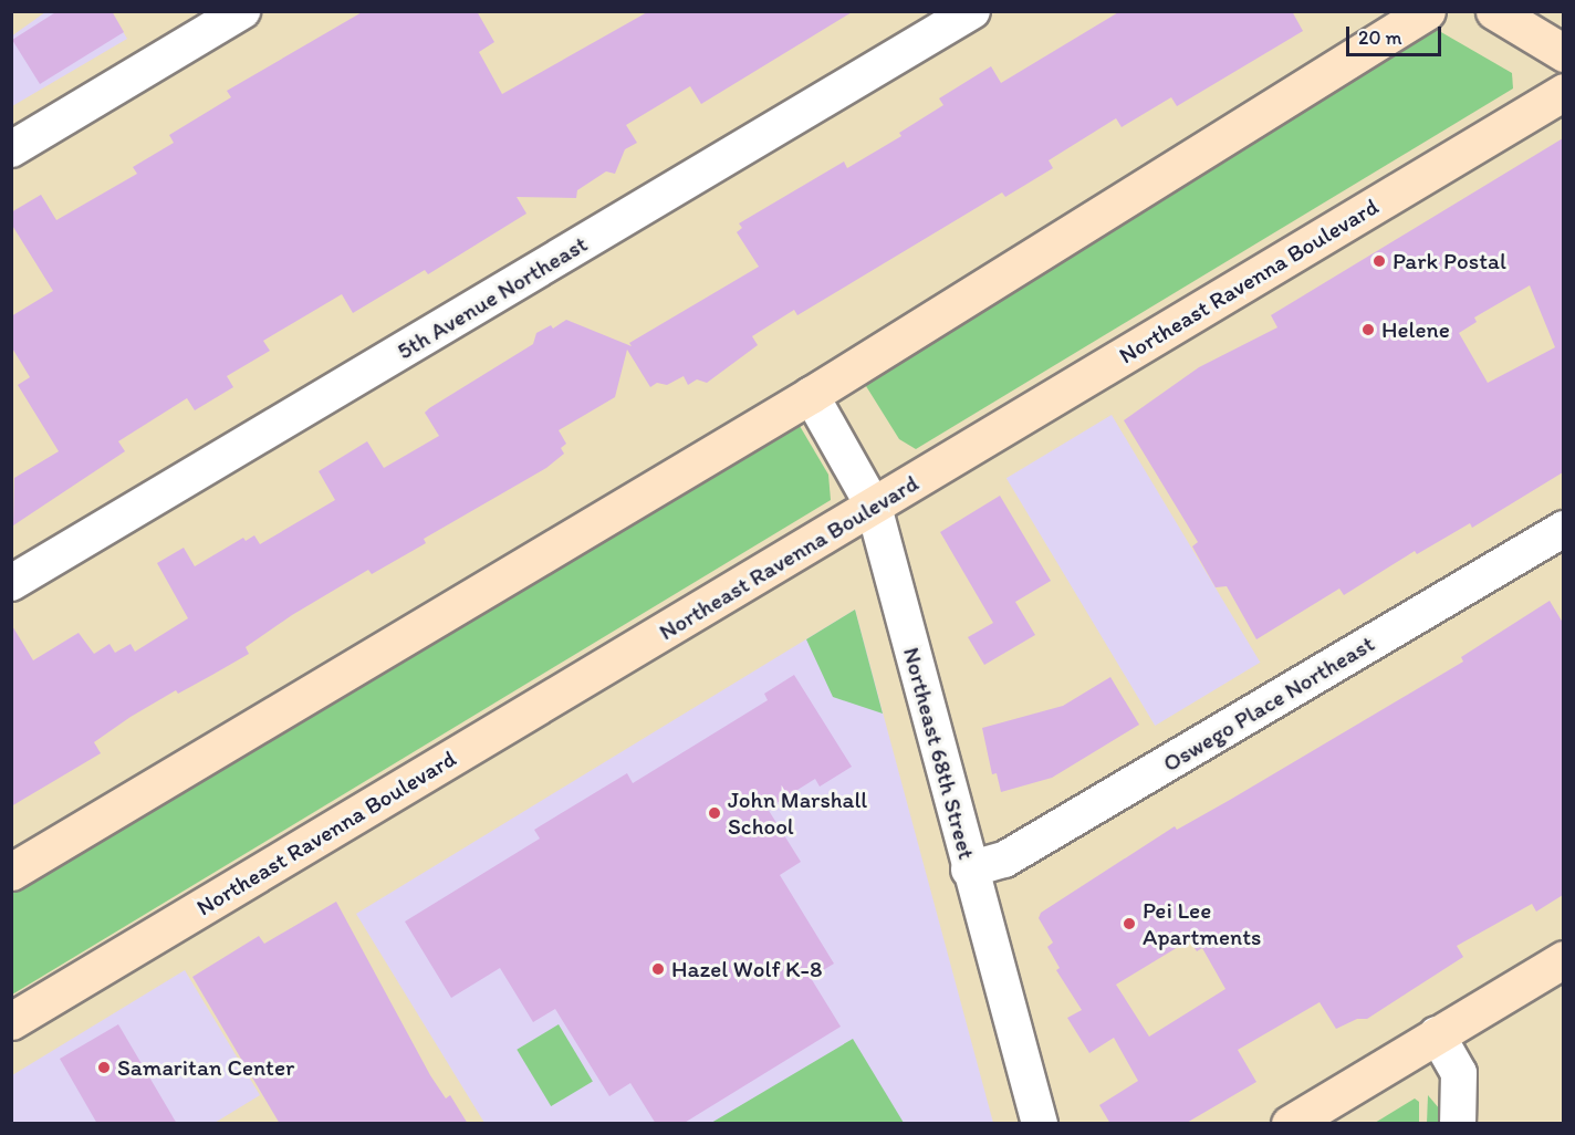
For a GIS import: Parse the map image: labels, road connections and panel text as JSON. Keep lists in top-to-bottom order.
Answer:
{
  "streets": {
    "main road": ["Northeast Ravenna Boulevard"],
    "street": ["5th Avenue Northeast", "Oswego Place Northeast", "Northeast 68th Street"]
  },
  "crossings": [
    ["Northeast Ravenna Boulevard", "Northeast 68th Street"],
    ["Oswego Place Northeast", "Northeast 68th Street"]
  ],
  "places": [
    "Park Postal",
    "Helene",
    "John Marshall School",
    "Pei Lee Apartments",
    "Hazel Wolf K-8",
    "Samaritan Center"
  ],
  "scale_bar": "20 m"
}
